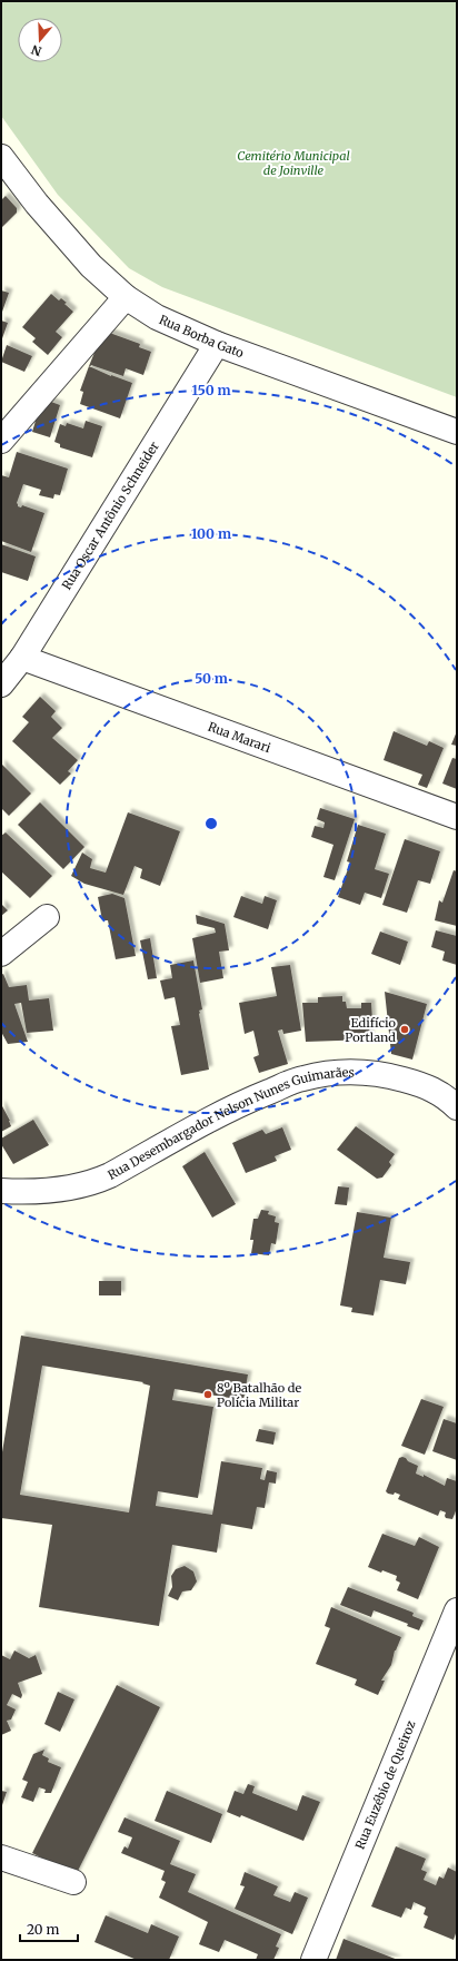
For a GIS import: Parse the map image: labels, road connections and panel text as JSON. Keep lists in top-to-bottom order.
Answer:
{
  "streets": {
    "street": [
      "Rua Borba Gato",
      "Rua Oscar Antônio Schneider",
      "Rua Marari",
      "Rua Desembargador Nelson Nunes Guimarães",
      "Rua Euzébio de Queiroz"
    ]
  },
  "crossings": [
    ["Rua Borba Gato", "Rua Oscar Antônio Schneider"],
    ["Rua Oscar Antônio Schneider", "Rua Marari"]
  ],
  "parks": ["Cemitério Municipal de Joinville"],
  "places": ["Edifício Portland", "8º Batalhão de Polícia Militar"],
  "scale_bar": "20 m",
  "north": "bottom",
  "rings": ["150 m", "100 m", "50 m"]
}
